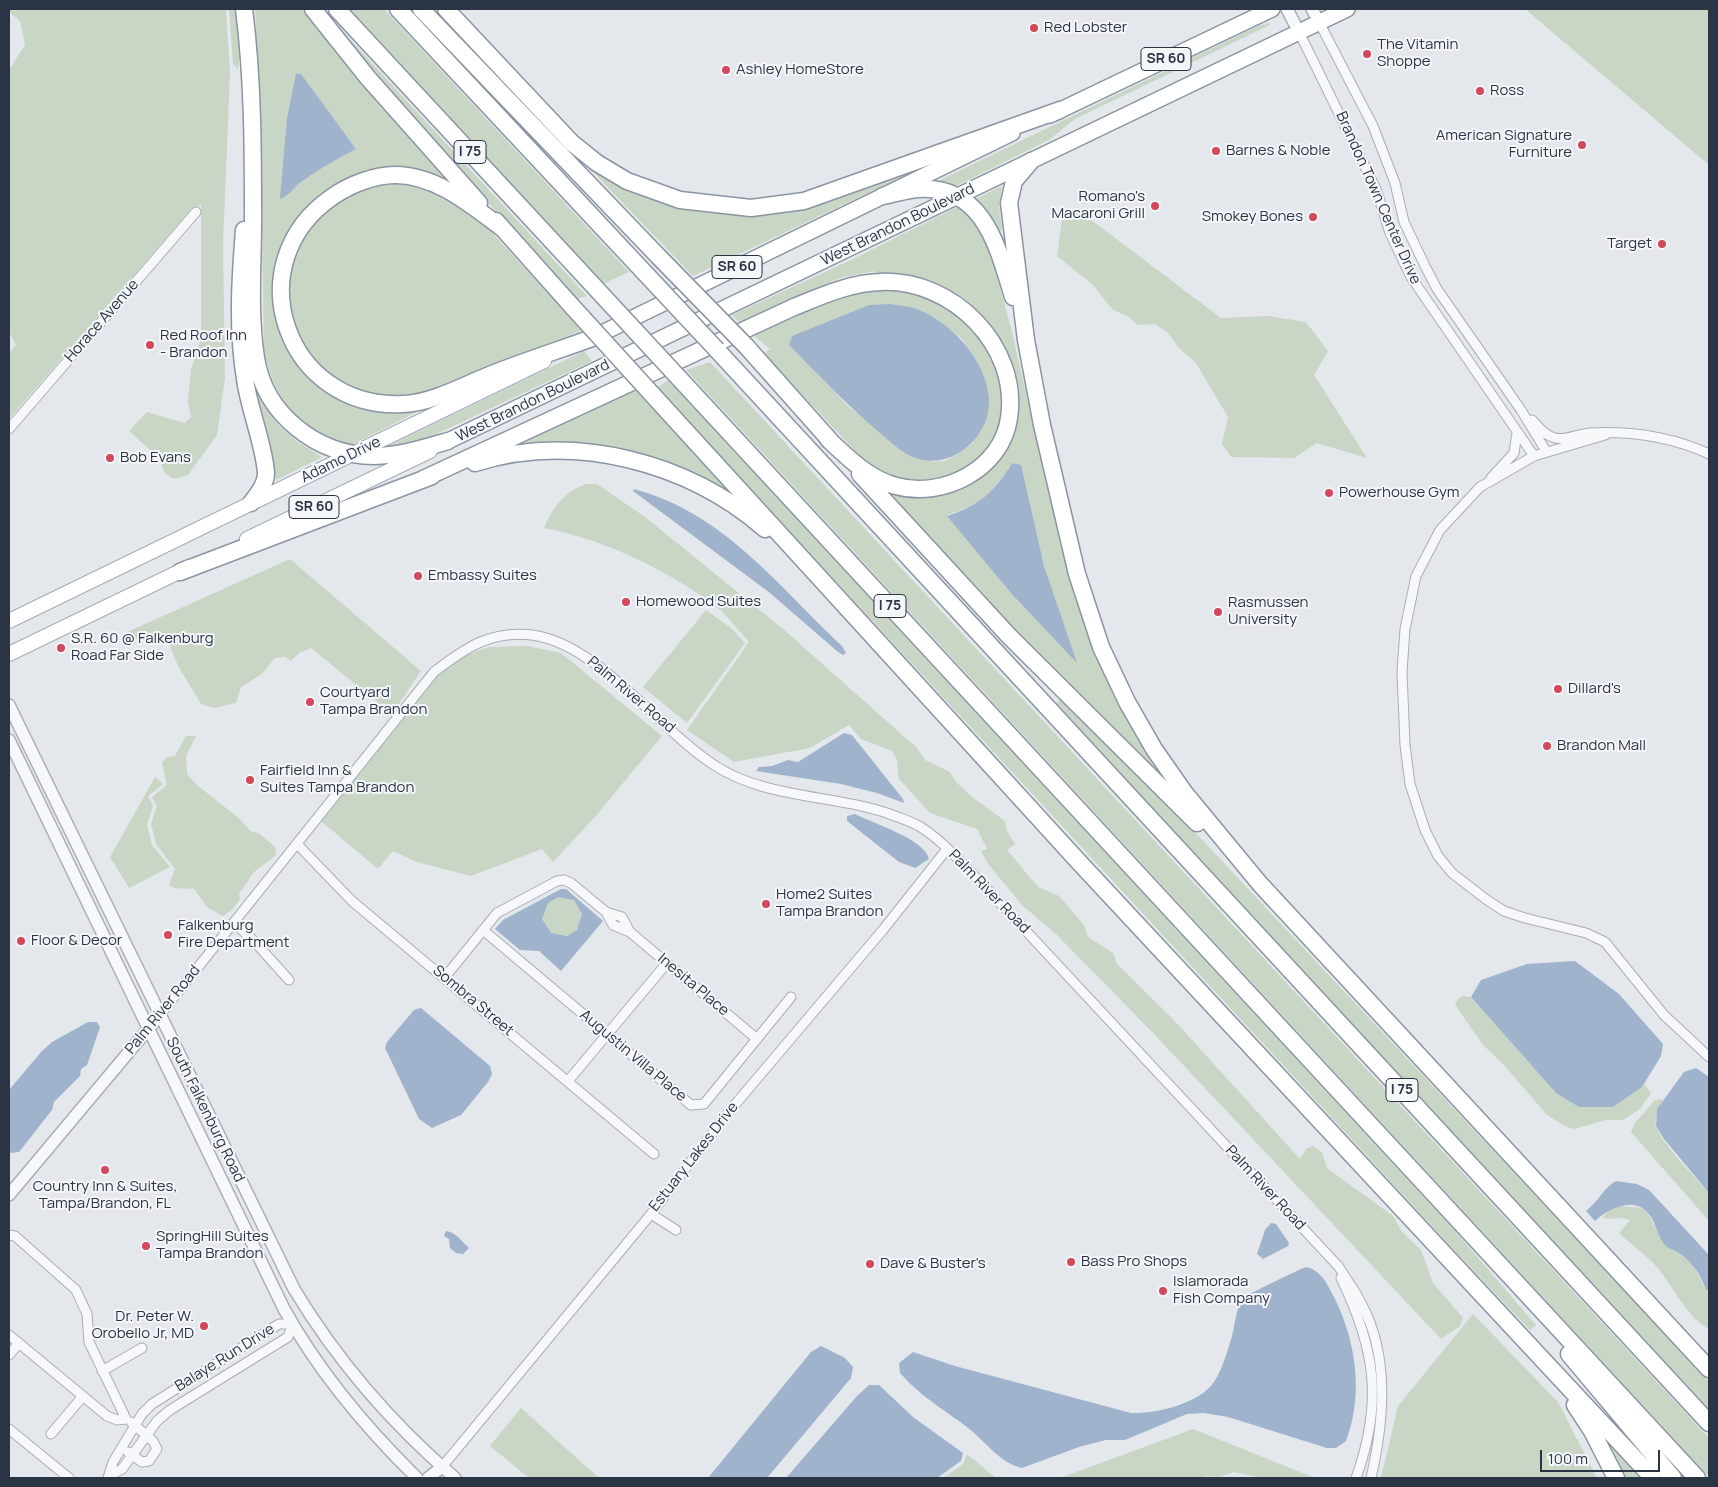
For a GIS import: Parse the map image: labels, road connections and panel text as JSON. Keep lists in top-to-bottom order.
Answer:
{
  "streets": {
    "highway": ["SR 60", "I 75", "West Brandon Boulevard"],
    "main road": ["Adamo Drive"],
    "street": [
      "Brandon Town Center Drive",
      "Horace Avenue",
      "Palm River Road",
      "Inesita Place",
      "Sombra Street",
      "Augustin Villa Place",
      "South Falkenburg Road",
      "Estuary Lakes Drive",
      "Balaye Run Drive"
    ]
  },
  "crossings": [
    ["Brandon Town Center Drive", "West Brandon Boulevard"],
    ["West Brandon Boulevard", "Adamo Drive"],
    ["Palm River Road", "Sombra Street"],
    ["Palm River Road", "South Falkenburg Road"],
    ["Palm River Road", "Estuary Lakes Drive"],
    ["Inesita Place", "Sombra Street"],
    ["Inesita Place", "Augustin Villa Place"],
    ["South Falkenburg Road", "Estuary Lakes Drive"],
    ["South Falkenburg Road", "Balaye Run Drive"]
  ],
  "places": [
    "Red Lobster",
    "The Vitamin Shoppe",
    "Ashley HomeStore",
    "Ross",
    "American Signature Furniture",
    "Barnes & Noble",
    "Romano's Macaroni Grill",
    "Smokey Bones",
    "Target",
    "Red Roof Inn - Brandon",
    "Bob Evans",
    "Powerhouse Gym",
    "Embassy Suites",
    "Homewood Suites",
    "Rasmussen University",
    "S.R. 60 @ Falkenburg Road Far Side",
    "Dillard's",
    "Courtyard Tampa Brandon",
    "Brandon Mall",
    "Fairfield Inn & Suites Tampa Brandon",
    "Home2 Suites Tampa Brandon",
    "Falkenburg Fire Department",
    "Floor & Decor",
    "Country Inn & Suites, Tampa/Brandon, FL",
    "SpringHill Suites Tampa Brandon",
    "Bass Pro Shops",
    "Dave & Buster's",
    "Islamorada Fish Company",
    "Dr. Peter W. Orobello Jr, MD"
  ],
  "scale_bar": "100 m"
}
